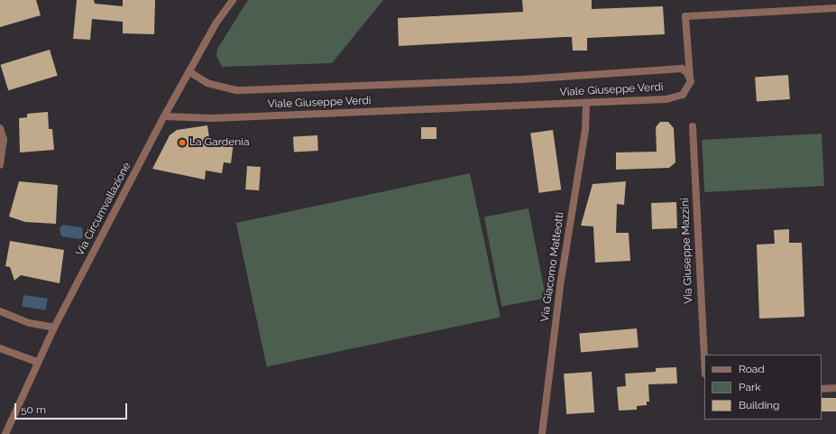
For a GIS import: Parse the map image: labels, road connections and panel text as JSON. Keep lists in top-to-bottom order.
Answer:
{
  "streets": {
    "street": [
      "Viale Giuseppe Verdi",
      "Via Circumvallazione",
      "Via Giuseppe Mazzini",
      "Via Giacomo Matteotti"
    ]
  },
  "crossings": [
    ["Viale Giuseppe Verdi", "Via Circumvallazione"],
    ["Viale Giuseppe Verdi", "Via Giacomo Matteotti"]
  ],
  "places": ["La Gardenia"],
  "legend": ["Road", "Park", "Building"],
  "scale_bar": "50 m"
}
